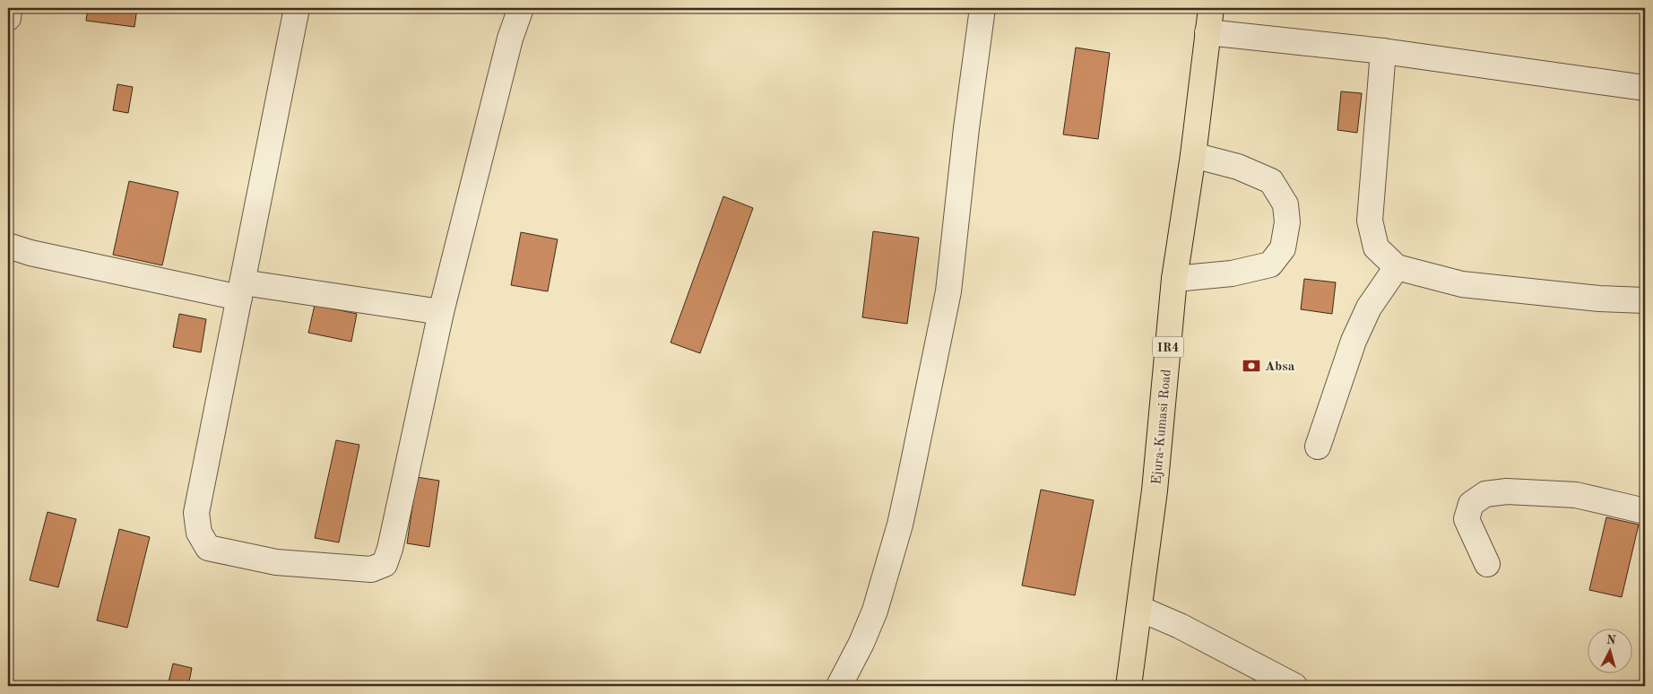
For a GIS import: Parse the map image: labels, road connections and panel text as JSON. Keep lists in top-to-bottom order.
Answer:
{
  "streets": {
    "main road": ["IR4", "Ejura-Kumasi Road"]
  },
  "places": {
    "bank": ["Absa"]
  },
  "north": "top"
}
